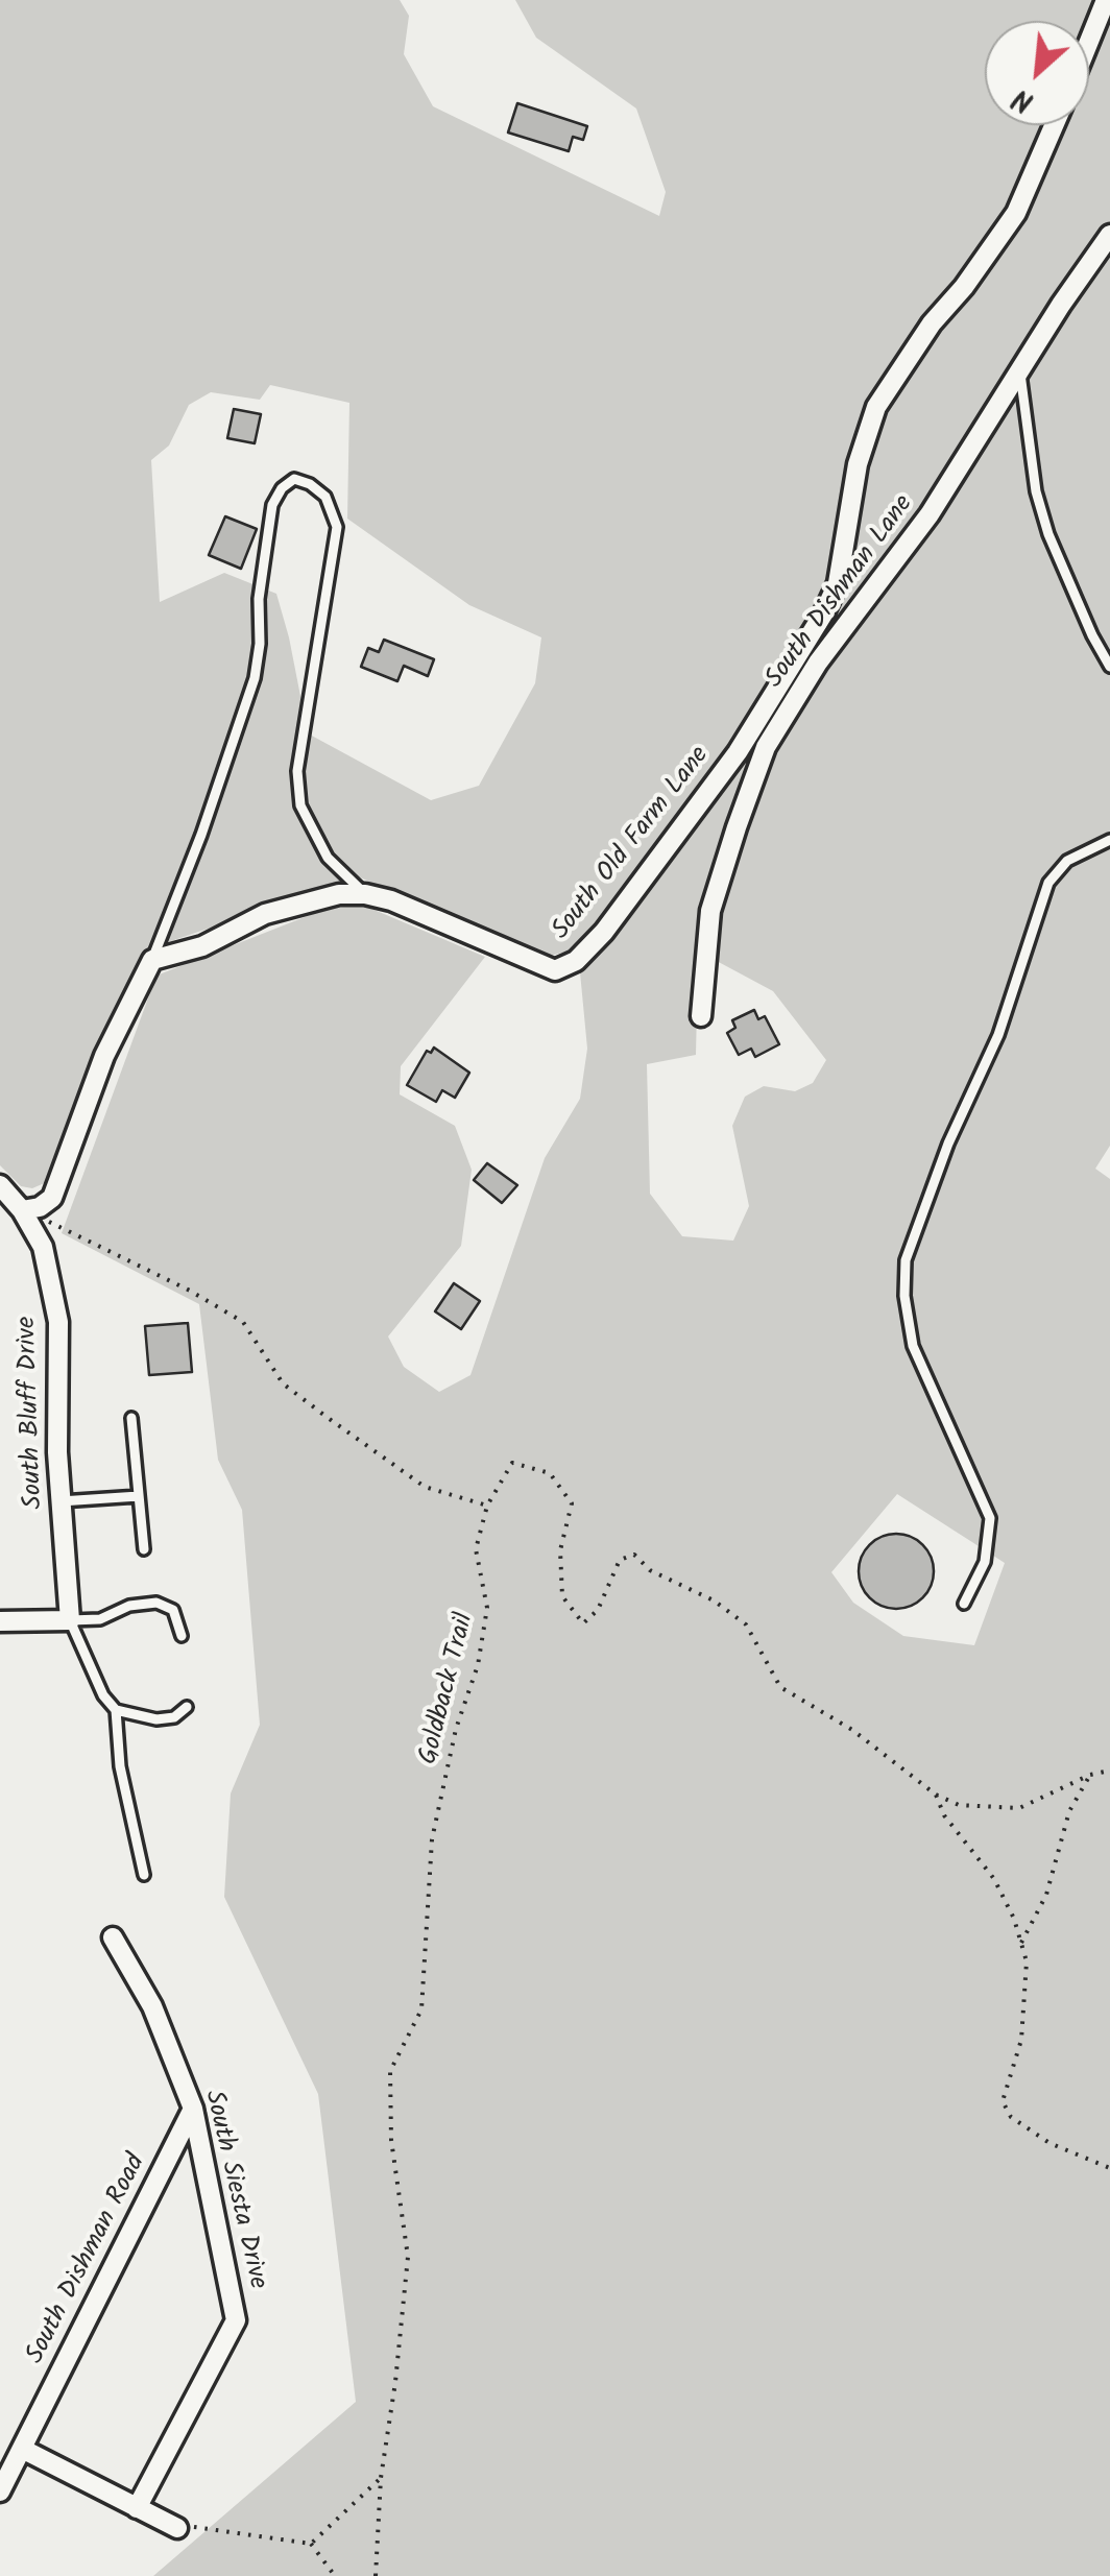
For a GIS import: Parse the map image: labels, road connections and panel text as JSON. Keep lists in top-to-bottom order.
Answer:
{
  "streets": {
    "street": [
      "South Dishman Lane",
      "South Old Farm Lane",
      "South Bluff Drive",
      "South Siesta Drive",
      "South Dishman Road"
    ],
    "path": ["Goldback Trail"]
  },
  "crossings": [
    ["South Siesta Drive", "South Dishman Road"]
  ],
  "north": "bottom left"
}
